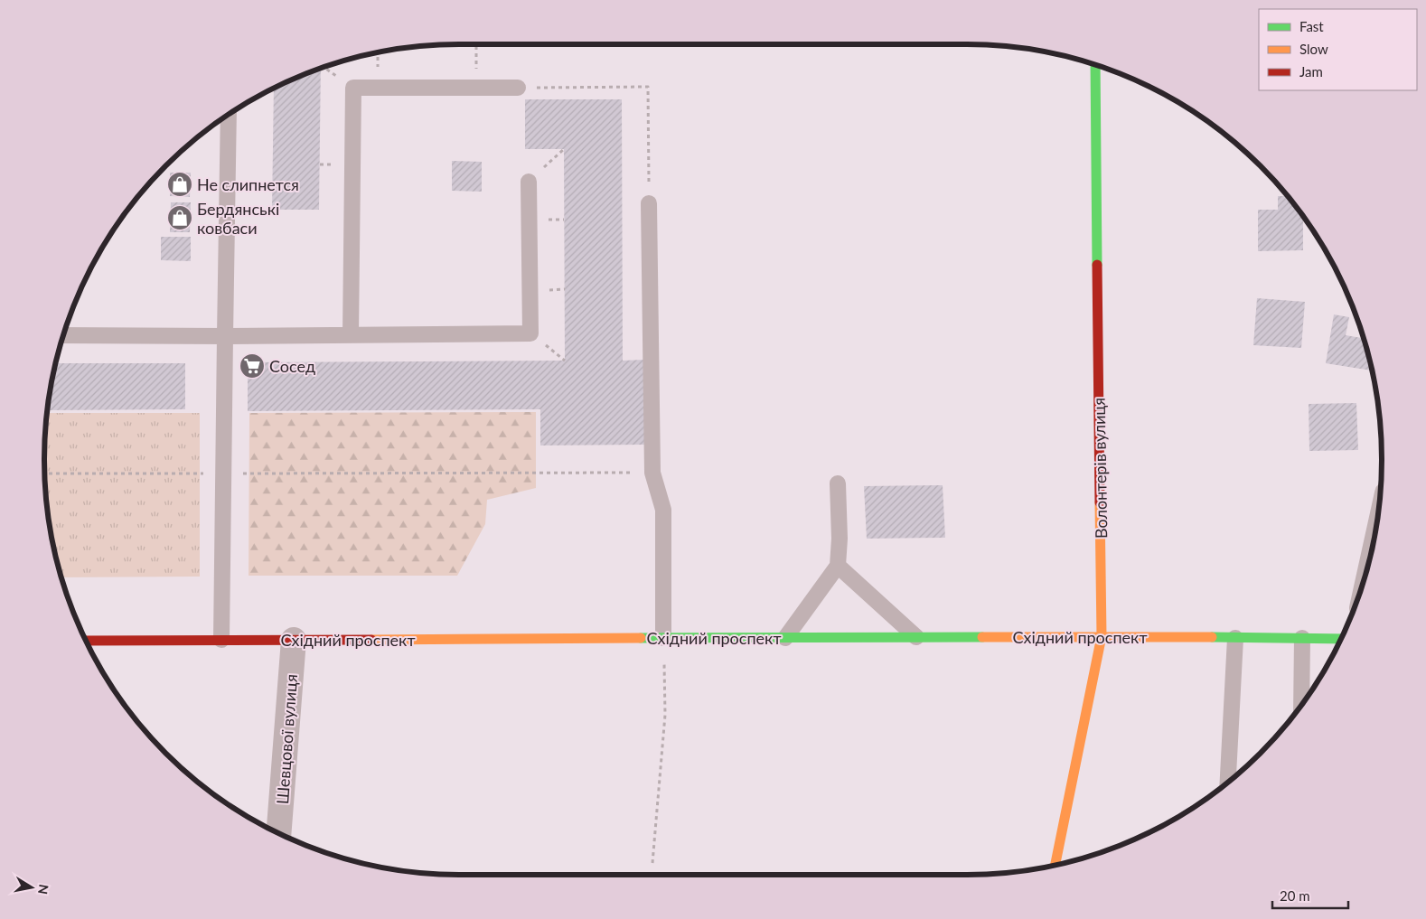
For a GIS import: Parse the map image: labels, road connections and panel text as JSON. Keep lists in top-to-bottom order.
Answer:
{
  "streets": {
    "main road": ["Волонтерів вулиця", "Східний проспект"],
    "street": ["Шевцової вулиця"]
  },
  "crossings": [
    ["Волонтерів вулиця", "Східний проспект"],
    ["Східний проспект", "Шевцової вулиця"]
  ],
  "places": {
    "shop": ["Не слипнется", "Бердянські ковбаси"],
    "supermarket": ["Сосед"]
  },
  "legend": ["Fast", "Slow", "Jam"],
  "scale_bar": "20 m",
  "north": "right"
}
